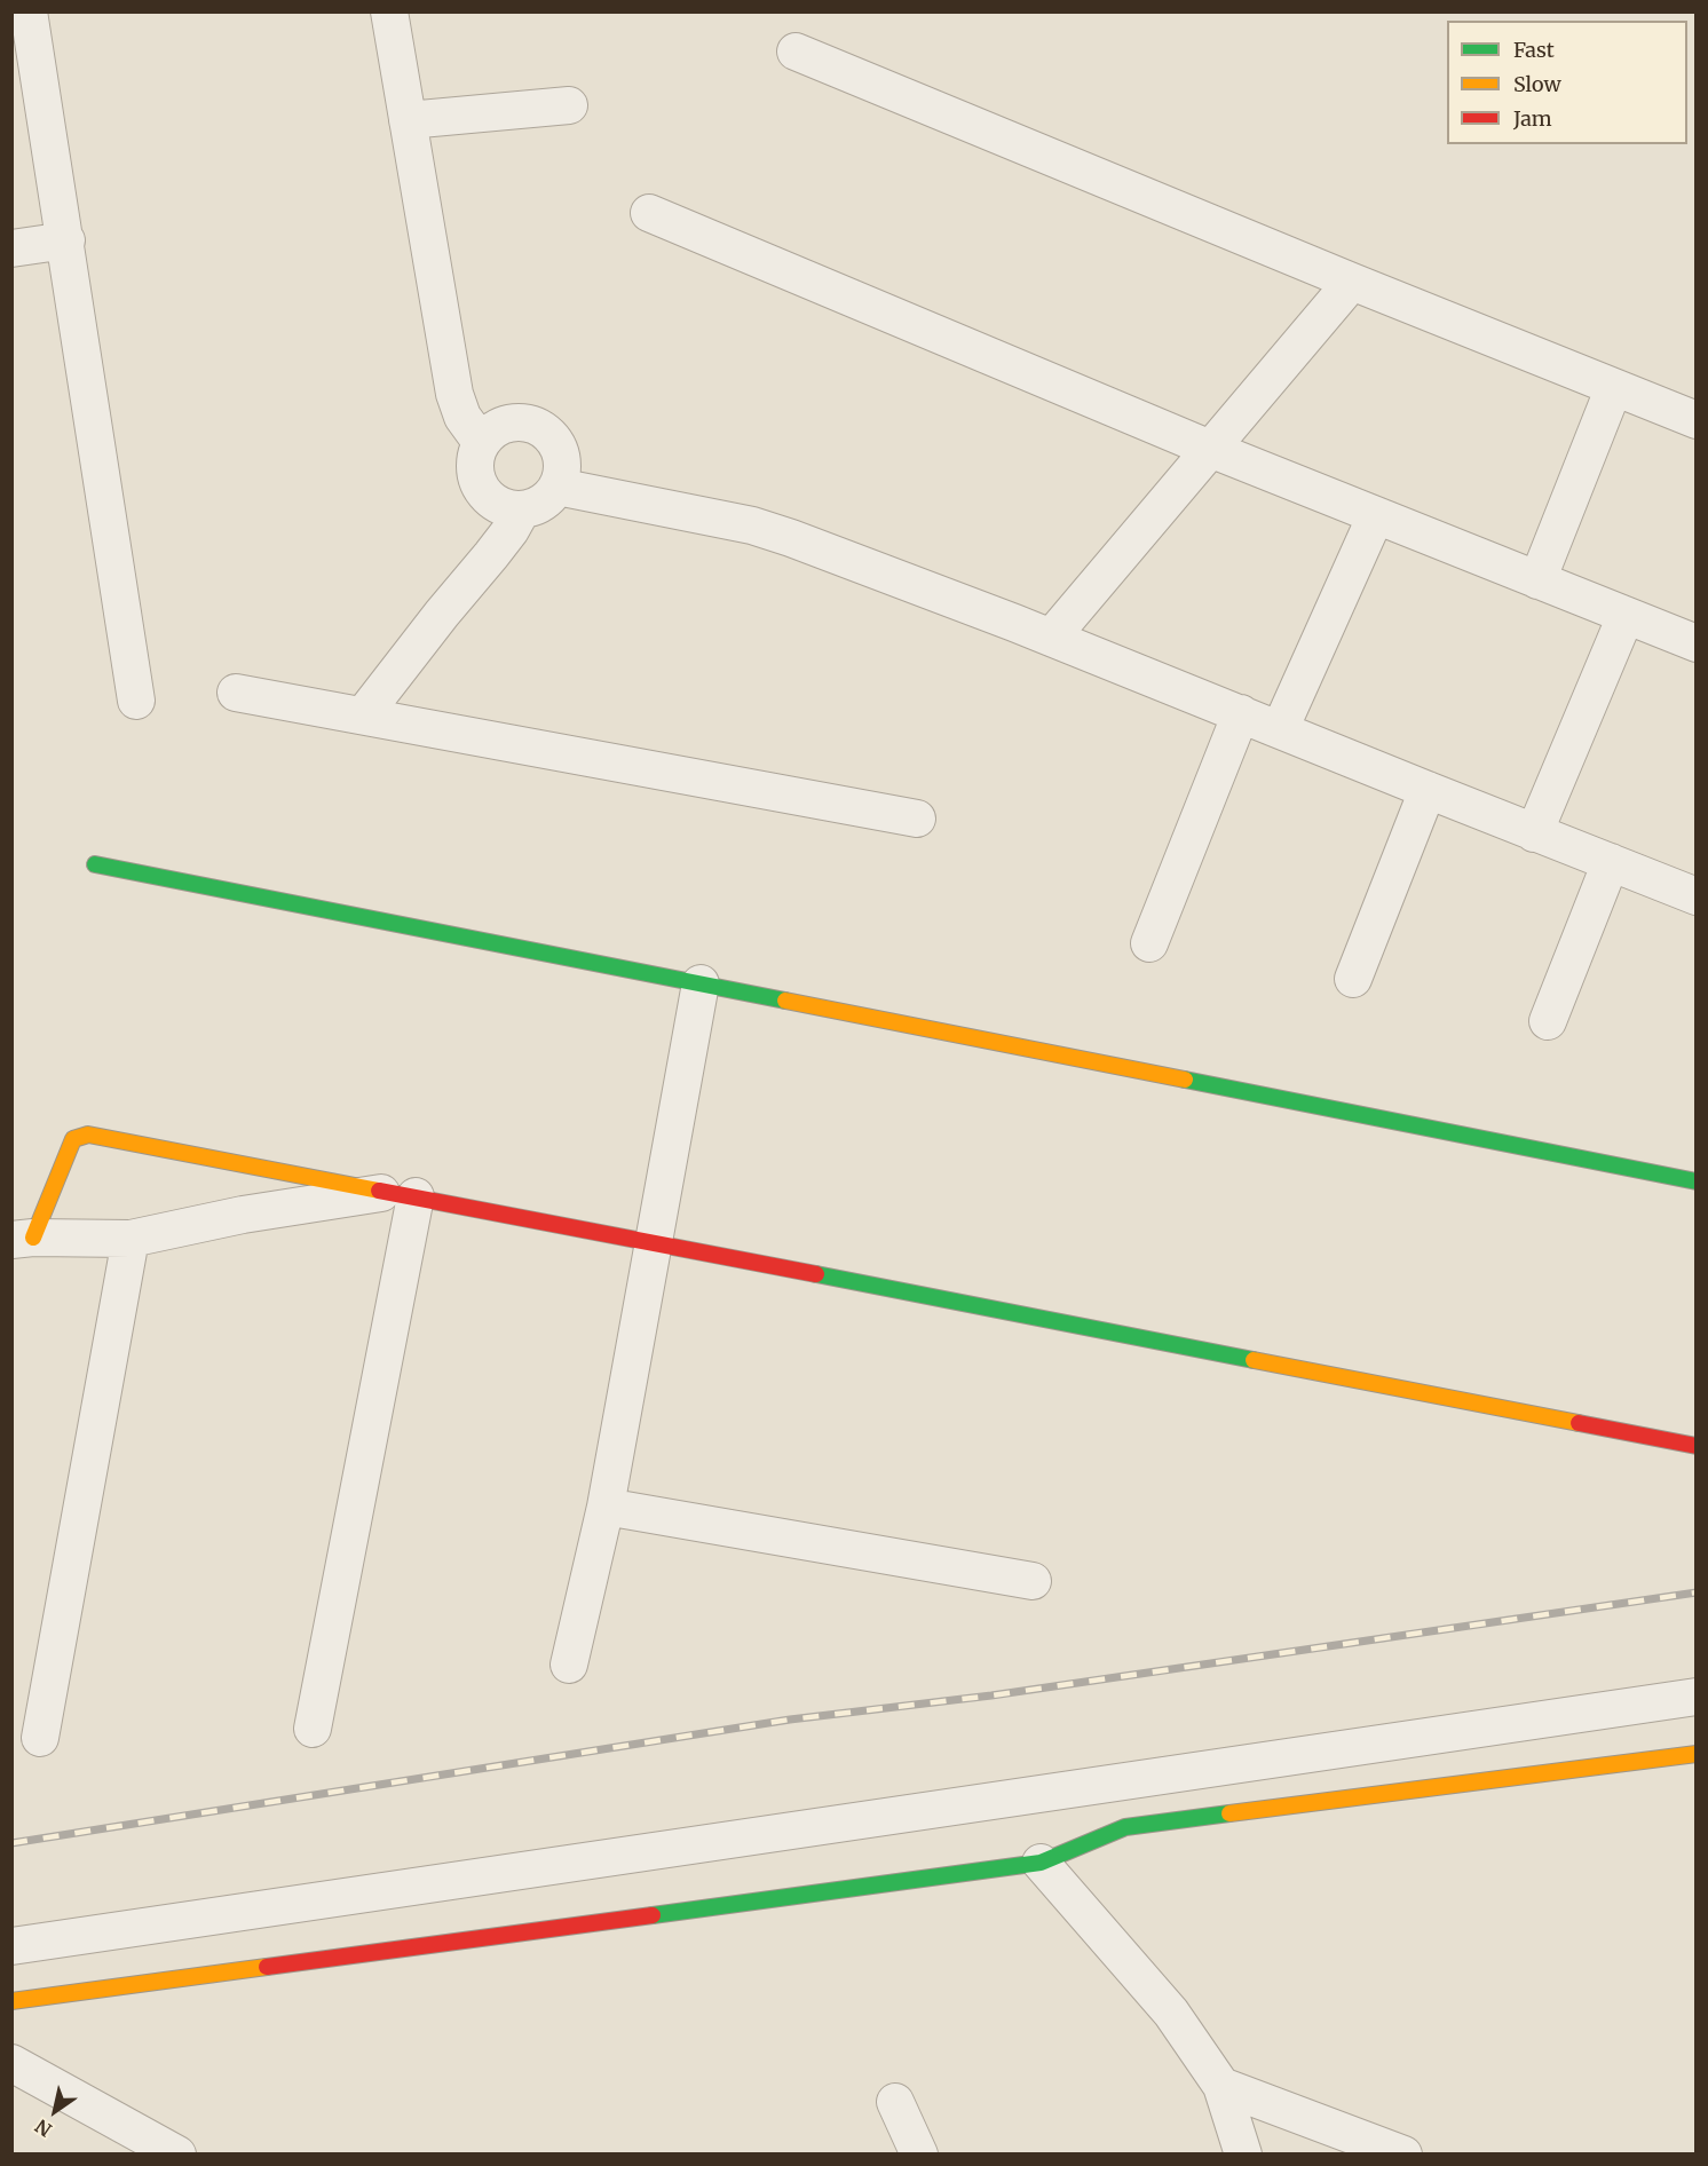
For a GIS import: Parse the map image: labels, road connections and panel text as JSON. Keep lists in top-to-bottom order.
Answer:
{
  "legend": ["Fast", "Slow", "Jam"],
  "north": "bottom left"
}
